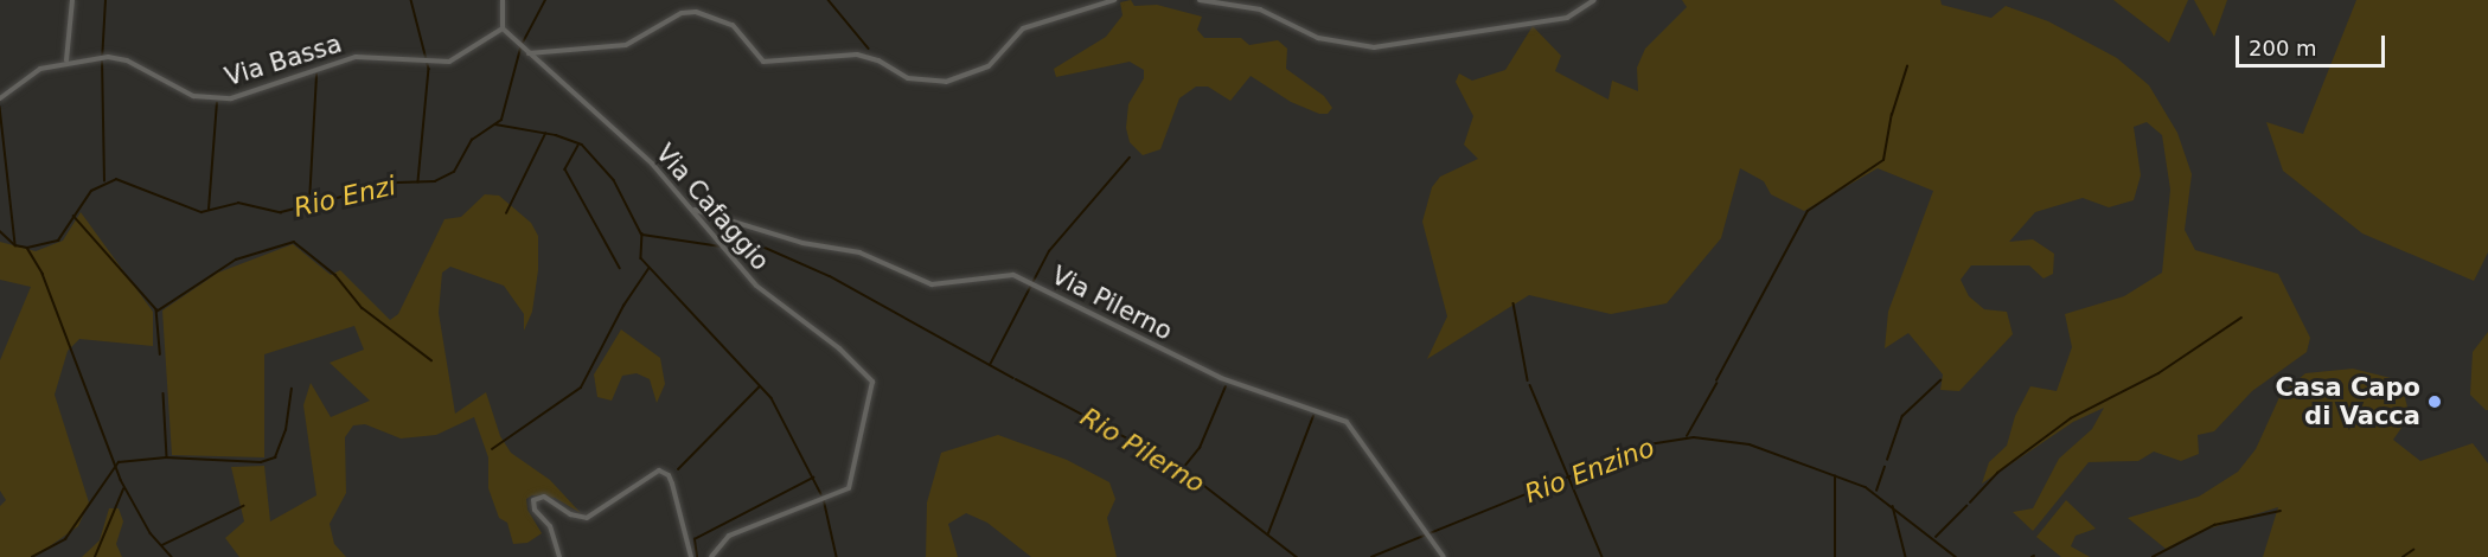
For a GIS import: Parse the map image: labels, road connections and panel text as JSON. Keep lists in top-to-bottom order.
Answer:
{
  "streets": {
    "street": ["Via Bassa", "Via Cafaggio", "Via Pilerno"]
  },
  "crossings": [
    ["Via Bassa", "Via Cafaggio"],
    ["Via Cafaggio", "Via Pilerno"]
  ],
  "water": ["Rio Enzi", "Rio Pilerno", "Rio Enzino"],
  "places": ["Casa Capo di Vacca"],
  "scale_bar": "200 m"
}
